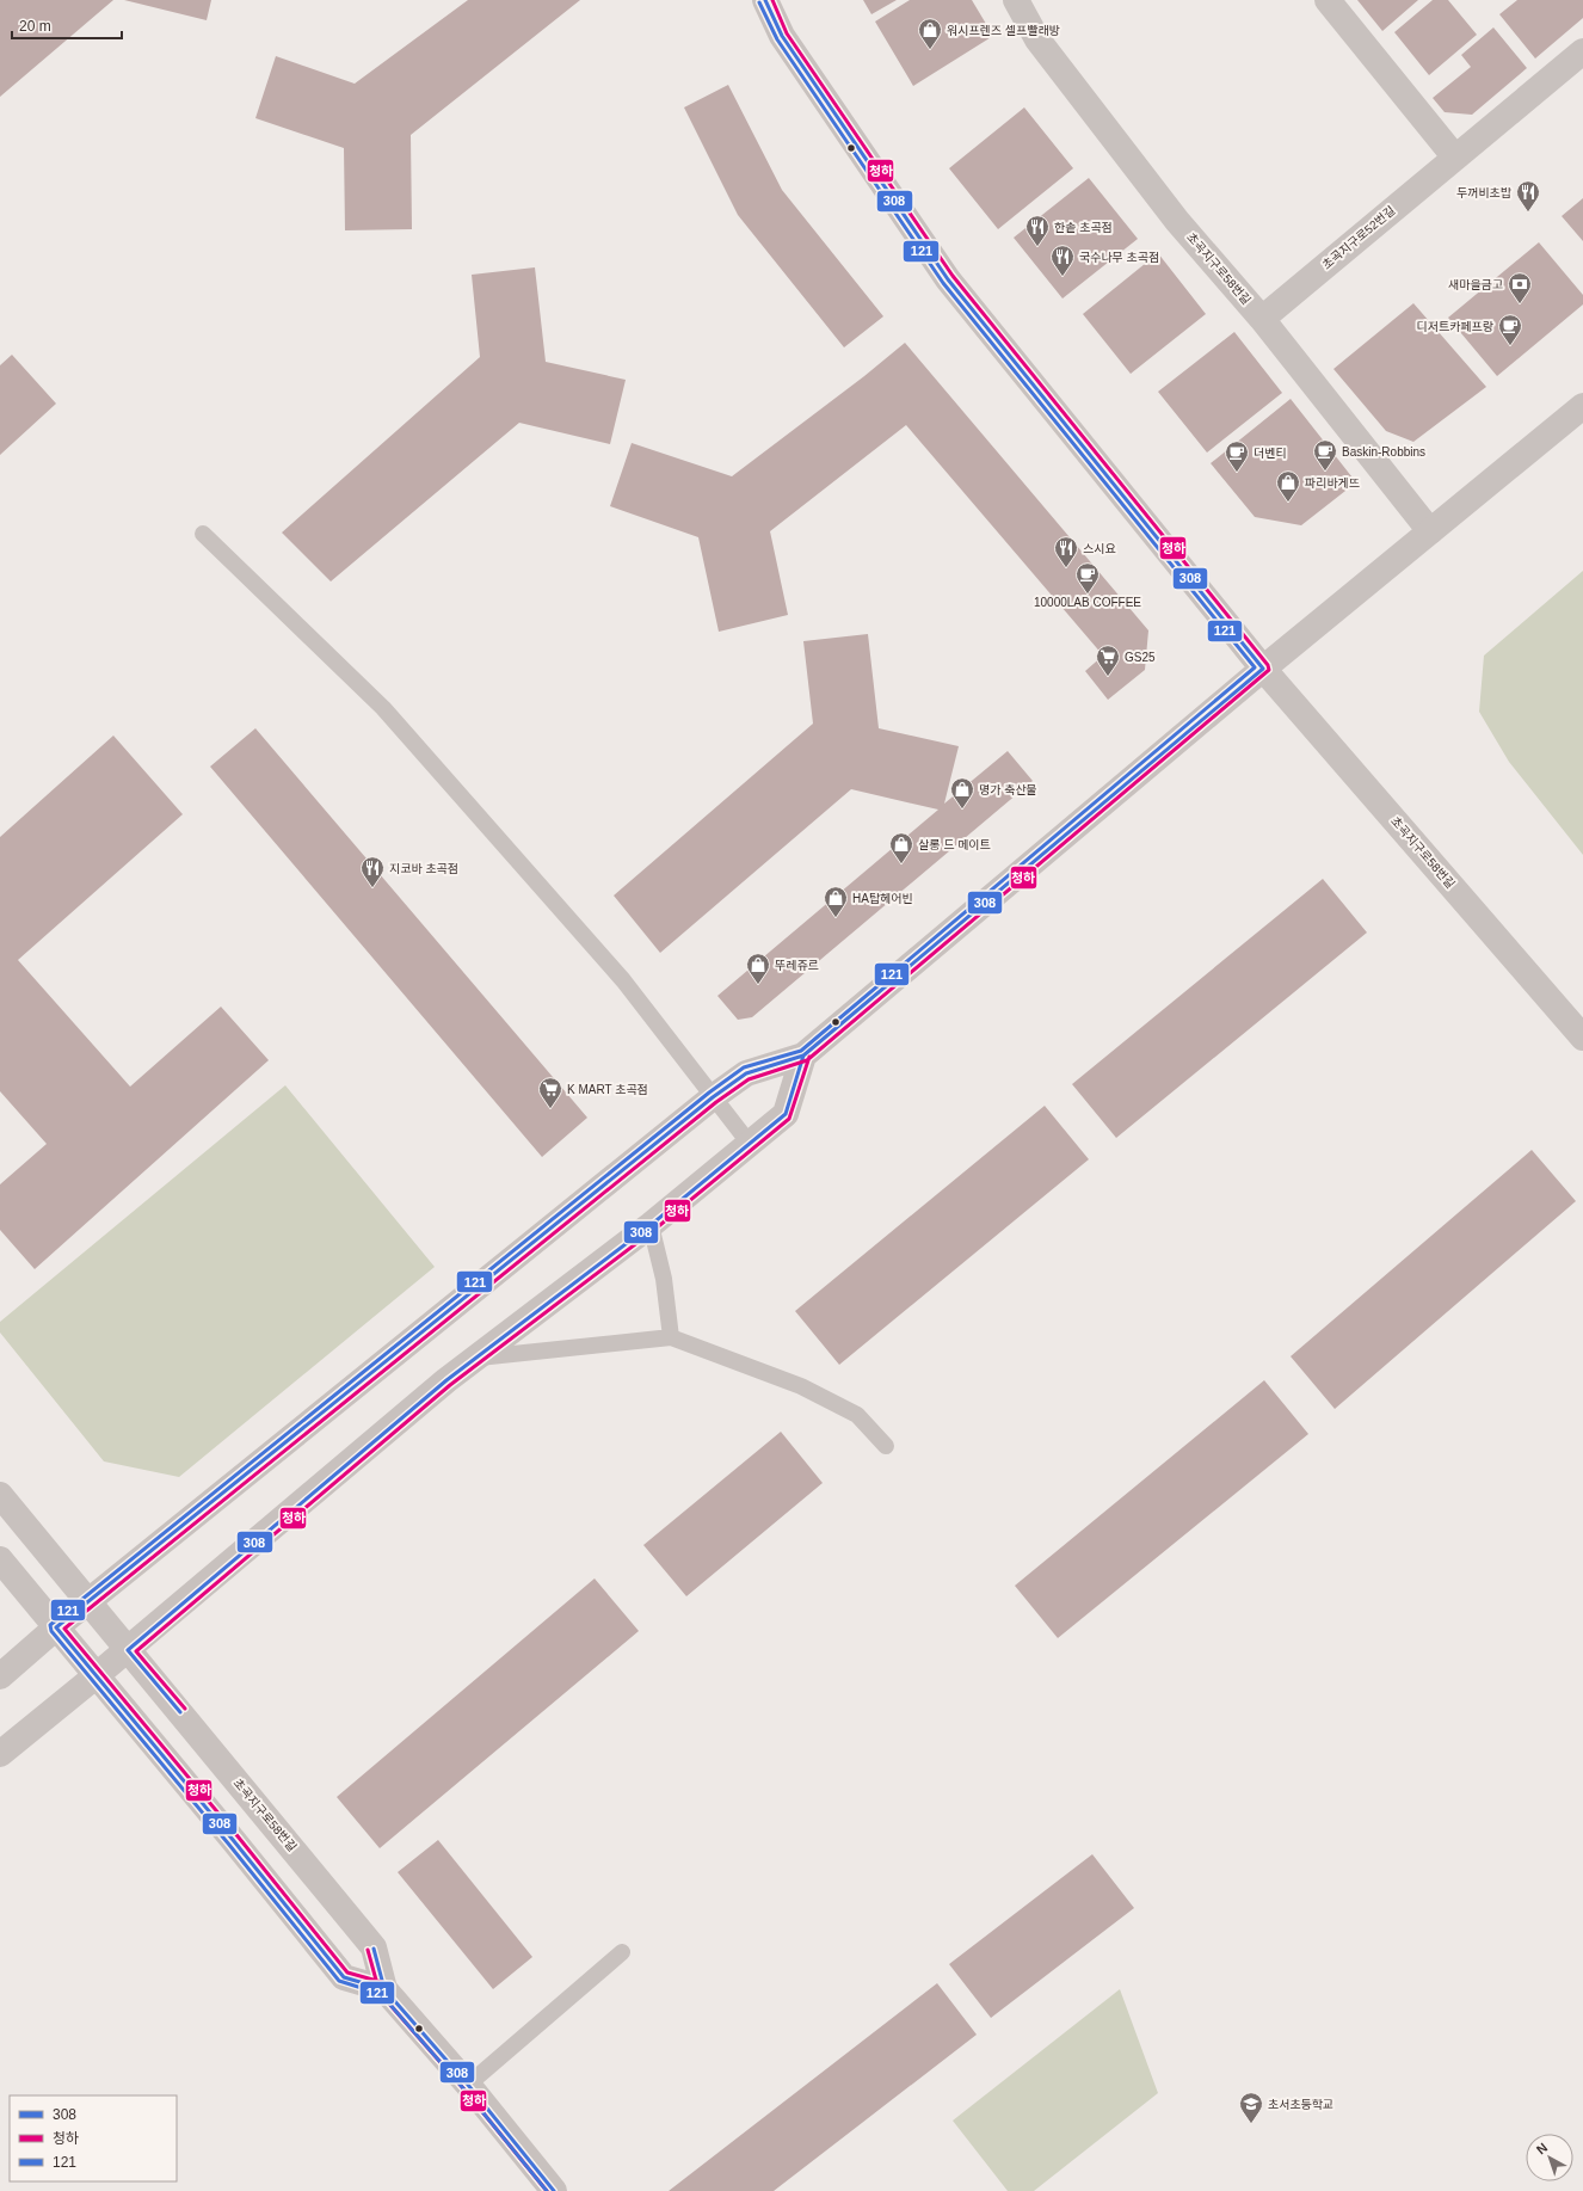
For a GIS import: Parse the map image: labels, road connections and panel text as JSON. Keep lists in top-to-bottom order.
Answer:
{
  "streets": {
    "street": ["초곡지구로52번길", "초곡지구로58번길"]
  },
  "crossings": [
    ["초곡지구로52번길", "초곡지구로58번길"]
  ],
  "places": {
    "shop": [
      "워시프렌즈 셀프빨래방",
      "파리바게뜨",
      "명가 축산물",
      "살롱 드 메이트",
      "HA탑헤어빈",
      "뚜레쥬르"
    ],
    "restaurant": [
      "두꺼비초밥",
      "한솥 초곡점",
      "국수나무 초곡점",
      "스시요",
      "지코바 초곡점"
    ],
    "bank": ["새마을금고"],
    "cafe": [
      "디저트카페프랑",
      "Baskin-Robbins",
      "더벤티",
      "10000LAB COFFEE"
    ],
    "supermarket": ["GS25", "K MART 초곡점"],
    "school or university": ["초서초등학교"]
  },
  "lines": ["transit line 308", "transit line 청하", "transit line 121"],
  "legend": ["308", "청하", "121"],
  "scale_bar": "20 m",
  "north": "top left"
}
